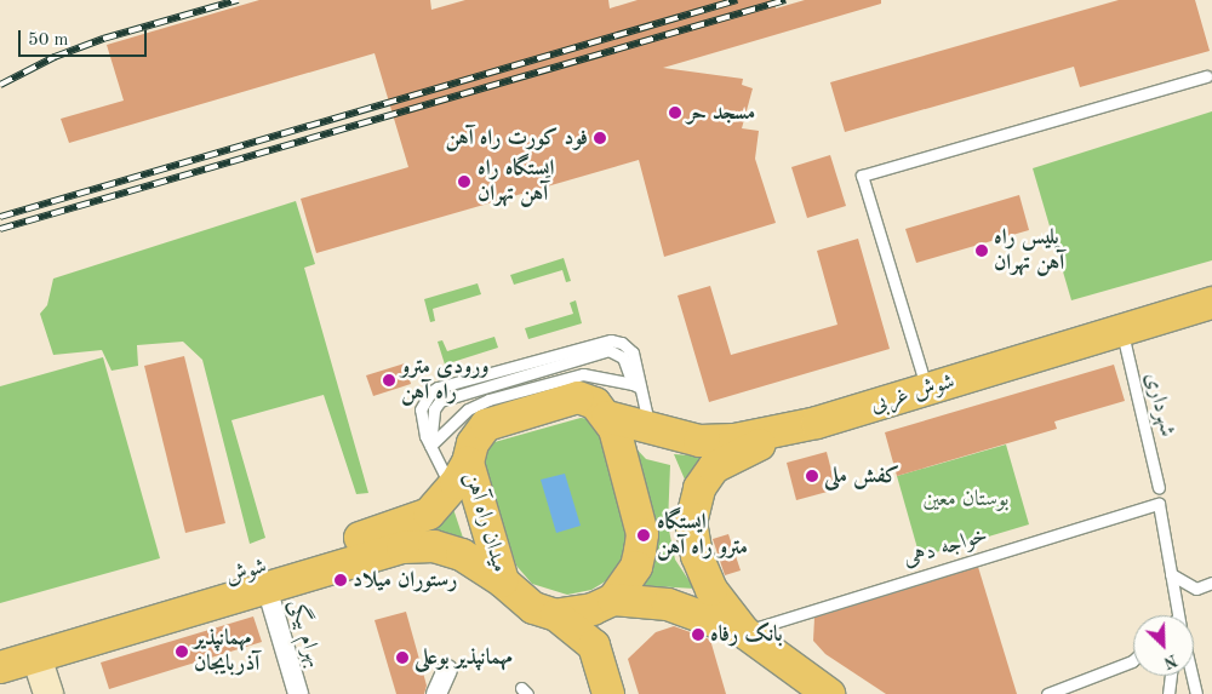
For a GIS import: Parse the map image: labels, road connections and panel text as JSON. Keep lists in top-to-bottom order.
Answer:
{
  "streets": {
    "main road": ["شوش غربی", "میدان راه آهن", "شوش"],
    "street": ["بهرام بیگی"],
    "lane": ["شهرداری", "خواجه دهی"]
  },
  "crossings": [
    ["شوش غربی", "شهرداری"],
    ["شوش غربی", "میدان راه آهن"],
    ["شوش غربی", "شوش"],
    ["میدان راه آهن", "شوش"],
    ["شوش", "بهرام بیگی"]
  ],
  "parks": ["بوستان معین"],
  "places": [
    "مسجد حر",
    "فود کورت راه آهن",
    "ایستگاه راه آهن تهران",
    "پلیس راه آهن تهران",
    "ورودی مترو راه آهن",
    "کفش ملی",
    "ایستگاه مترو راه آهن",
    "رستوران میلاد",
    "بانک رفاه",
    "مهمانپذیر آذربایجان",
    "مهمانپذیر بوعلی"
  ],
  "scale_bar": "50 m",
  "north": "bottom right"
}
